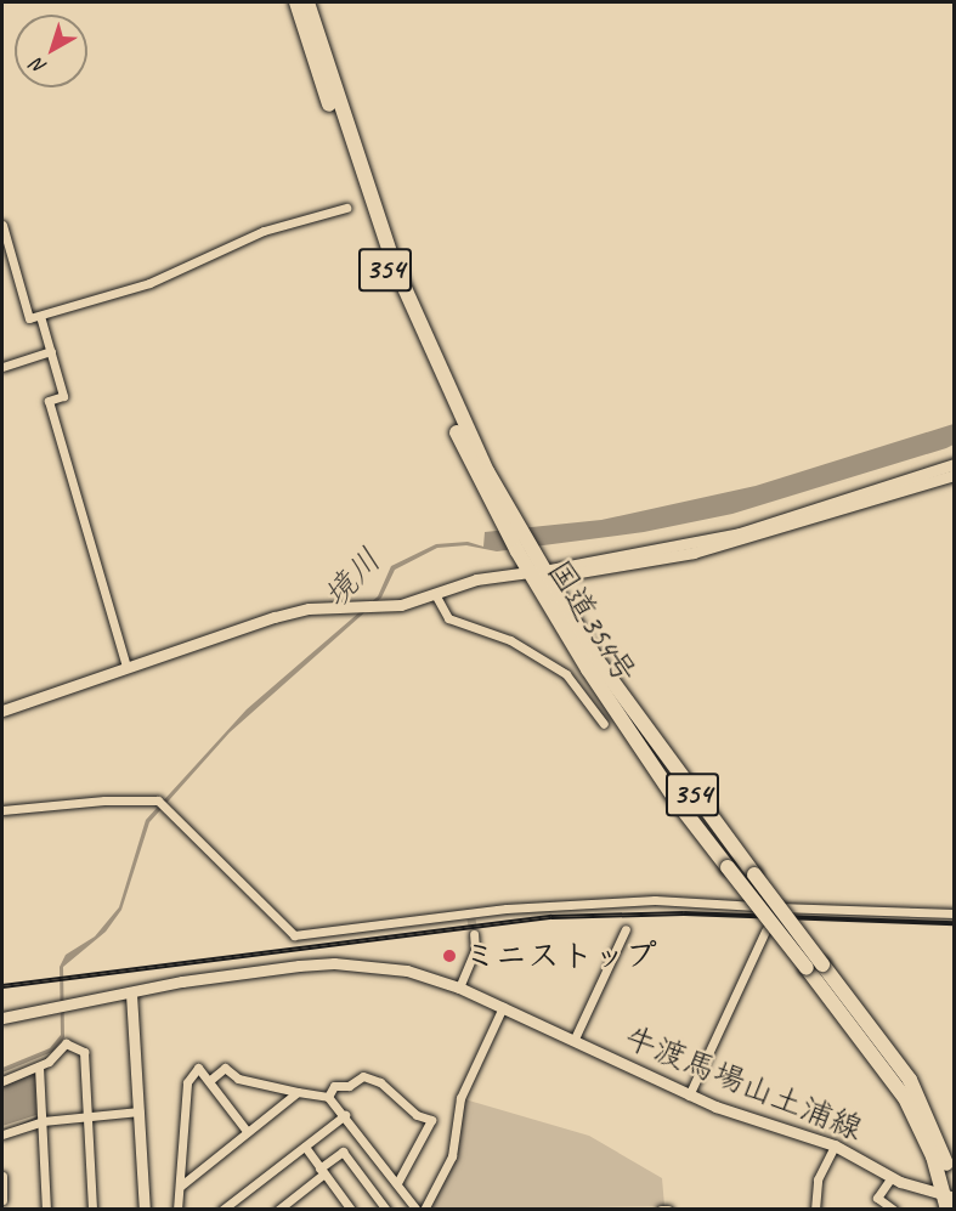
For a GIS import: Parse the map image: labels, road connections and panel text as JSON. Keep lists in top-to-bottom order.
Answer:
{
  "streets": {
    "highway": ["354", "国道354号"],
    "street": ["牛渡馬場山土浦線"]
  },
  "crossings": [
    ["国道354号", "牛渡馬場山土浦線"]
  ],
  "water": ["境川"],
  "places": ["ミニストップ"],
  "north": "bottom left"
}
